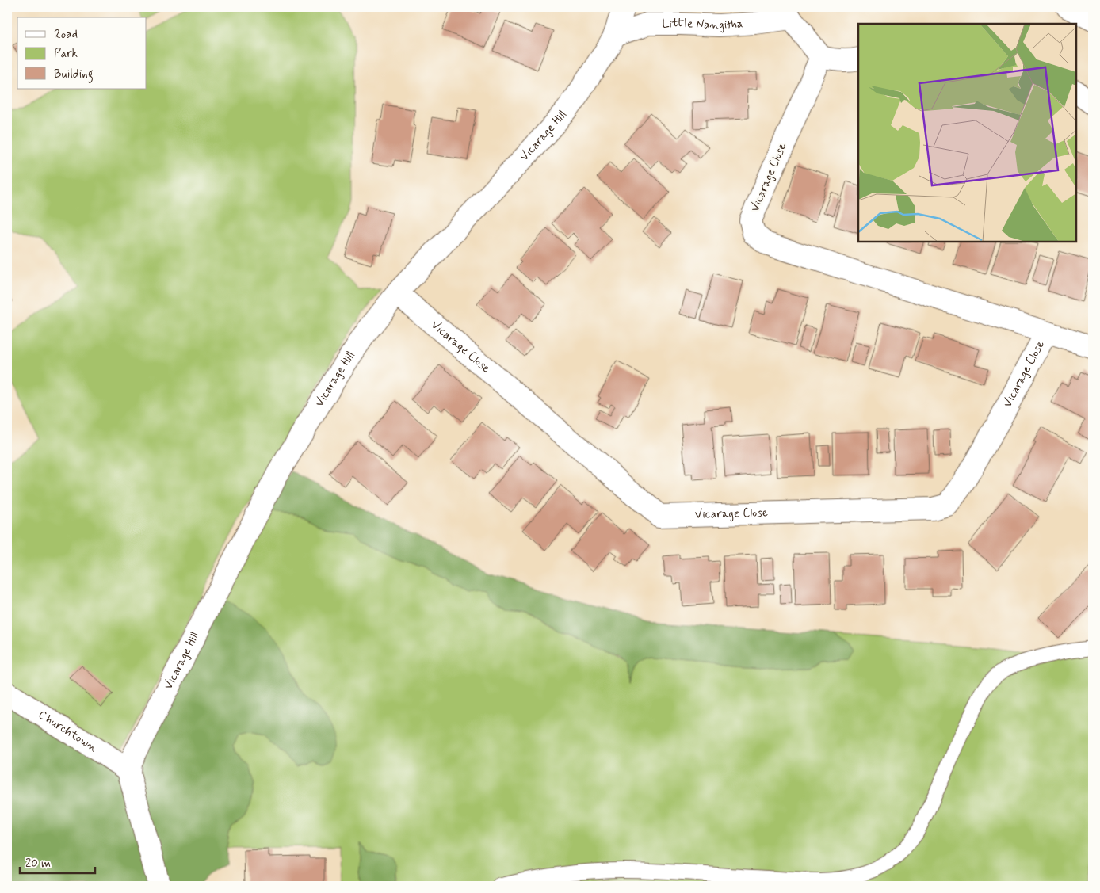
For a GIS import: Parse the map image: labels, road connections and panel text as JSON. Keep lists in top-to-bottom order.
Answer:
{
  "streets": {
    "street": [
      "Little Nangitha",
      "Vicarage Hill",
      "Vicarage Close",
      "Churchtown"
    ]
  },
  "crossings": [
    ["Little Nangitha", "Vicarage Hill"],
    ["Vicarage Hill", "Vicarage Close"],
    ["Vicarage Hill", "Churchtown"]
  ],
  "legend": ["Road", "Park", "Building"],
  "scale_bar": "20 m"
}
